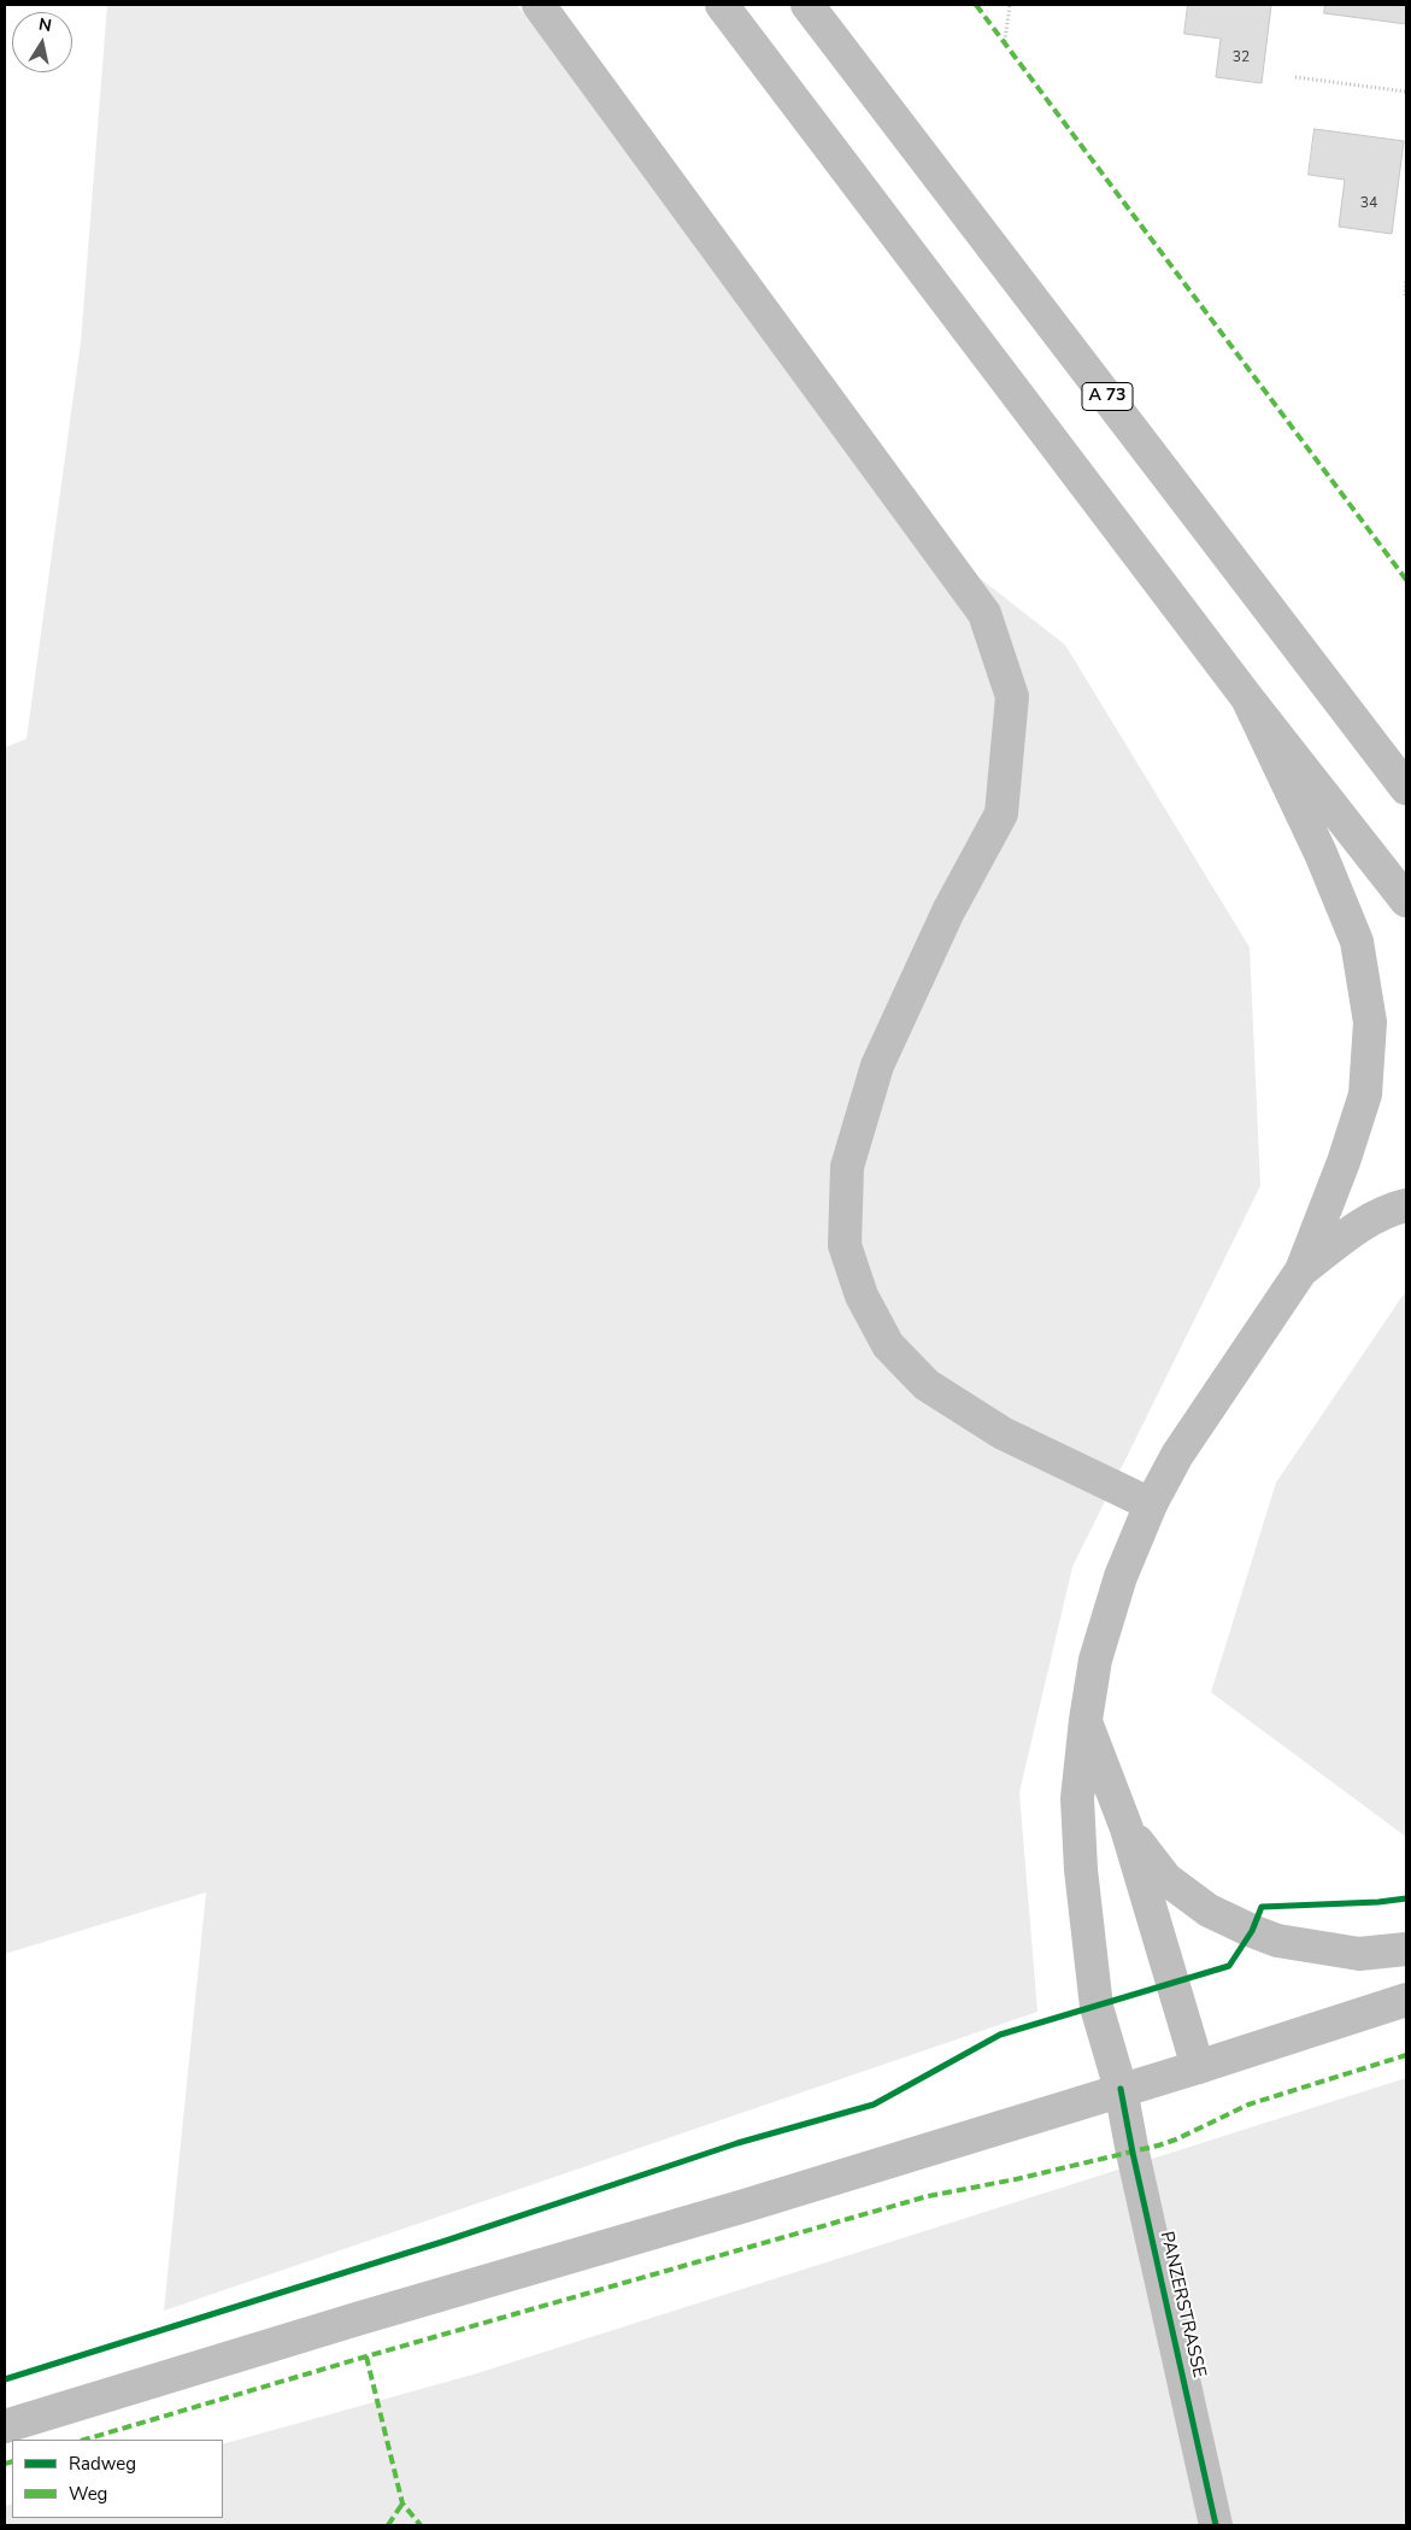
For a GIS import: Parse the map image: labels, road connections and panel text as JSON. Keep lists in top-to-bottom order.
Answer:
{
  "streets": {
    "main road": ["A 73", "PANZERSTRASSE"]
  },
  "house_numbers": ["32", "34"],
  "legend": ["Radweg", "Weg"],
  "north": "top"
}
